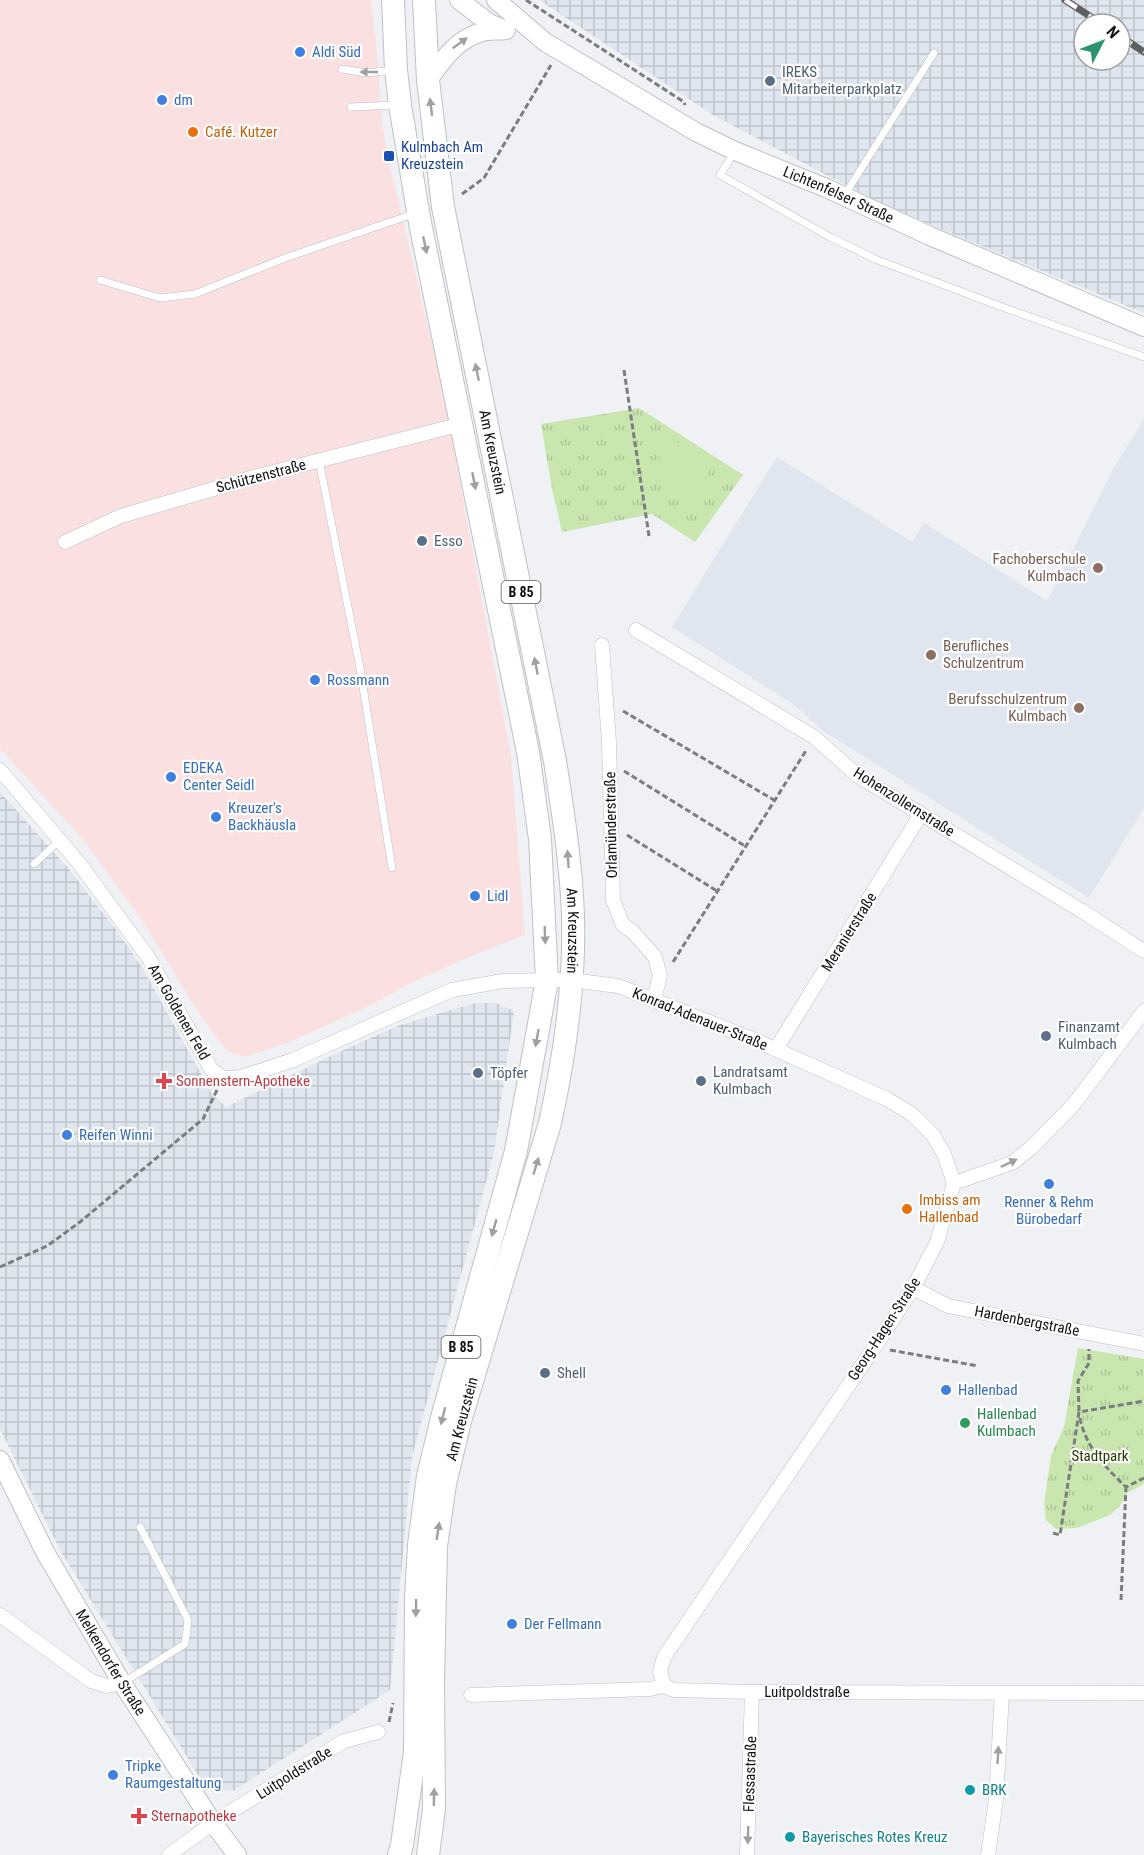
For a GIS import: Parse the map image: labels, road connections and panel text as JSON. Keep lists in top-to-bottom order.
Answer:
{
  "streets": {
    "main road": ["Am Kreuzstein", "B 85"],
    "street": [
      "Lichtenfelser Straße",
      "Schützenstraße",
      "Hohenzollernstraße",
      "Orlamünderstraße",
      "Meranierstraße",
      "Am Goldenen Feld",
      "Konrad-Adenauer-Straße",
      "Hardenbergstraße",
      "Georg-Hagen-Straße",
      "Melkendorfer Straße",
      "Luitpoldstraße",
      "Flessastraße"
    ]
  },
  "crossings": [
    ["Am Kreuzstein", "Schützenstraße"],
    ["Am Kreuzstein", "Konrad-Adenauer-Straße"],
    ["Hohenzollernstraße", "Meranierstraße"],
    ["Orlamünderstraße", "Konrad-Adenauer-Straße"],
    ["Meranierstraße", "Konrad-Adenauer-Straße"],
    ["Konrad-Adenauer-Straße", "Georg-Hagen-Straße"],
    ["Hardenbergstraße", "Georg-Hagen-Straße"],
    ["Georg-Hagen-Straße", "Luitpoldstraße"],
    ["Melkendorfer Straße", "Luitpoldstraße"],
    ["Luitpoldstraße", "Flessastraße"]
  ],
  "one_way": ["Flessastraße"],
  "parks": ["Stadtpark"],
  "places": {
    "other": [
      "Aldi Süd",
      "IREKS Mitarbeiterparkplatz",
      "dm",
      "Café. Kutzer",
      "Esso",
      "Fachoberschule Kulmbach",
      "Berufliches Schulzentrum",
      "Rossmann",
      "Berufsschulzentrum Kulmbach",
      "EDEKA Center Seidl",
      "Kreuzer's Backhäusla",
      "Lidl",
      "Finanzamt Kulmbach",
      "Töpfer",
      "Landratsamt Kulmbach",
      "Reifen Winni",
      "Renner & Rehm Bürobedarf",
      "Imbiss am Hallenbad",
      "Shell",
      "Hallenbad",
      "Hallenbad Kulmbach",
      "Der Fellmann",
      "Tripke Raumgestaltung",
      "BRK",
      "Bayerisches Rotes Kreuz"
    ],
    "transit": ["Kulmbach Am Kreuzstein"],
    "health": ["Sonnenstern-Apotheke", "Sternapotheke"]
  },
  "north": "top right"
}
